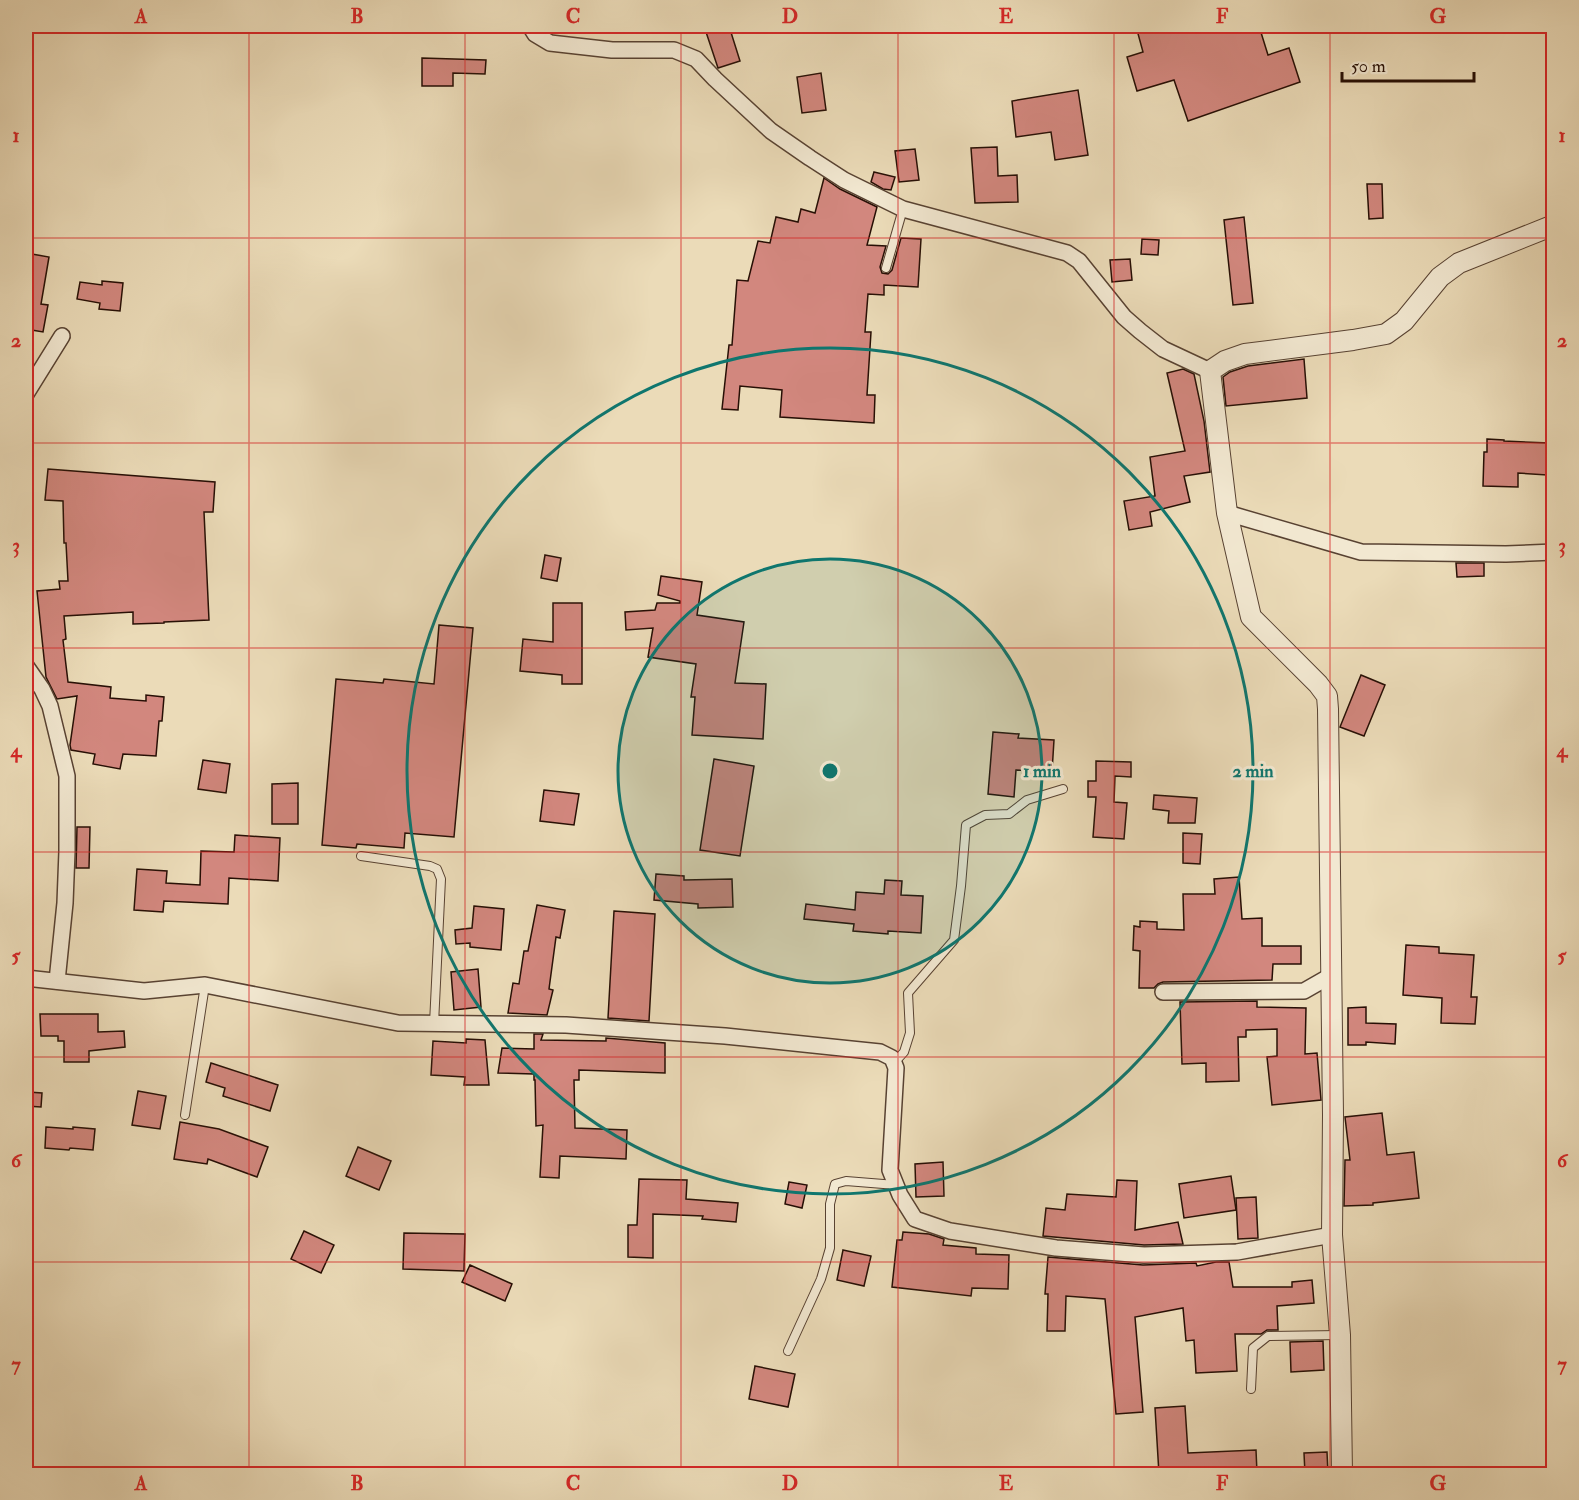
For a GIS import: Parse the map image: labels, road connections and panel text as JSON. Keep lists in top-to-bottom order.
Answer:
{
  "scale_bar": "50 m",
  "grid": {
    "columns": [
      "A",
      "B",
      "C",
      "D",
      "E",
      "F",
      "G"
    ],
    "rows": [
      "1",
      "2",
      "3",
      "4",
      "5",
      "6",
      "7"
    ]
  },
  "rings": ["1 min", "2 min"]
}
